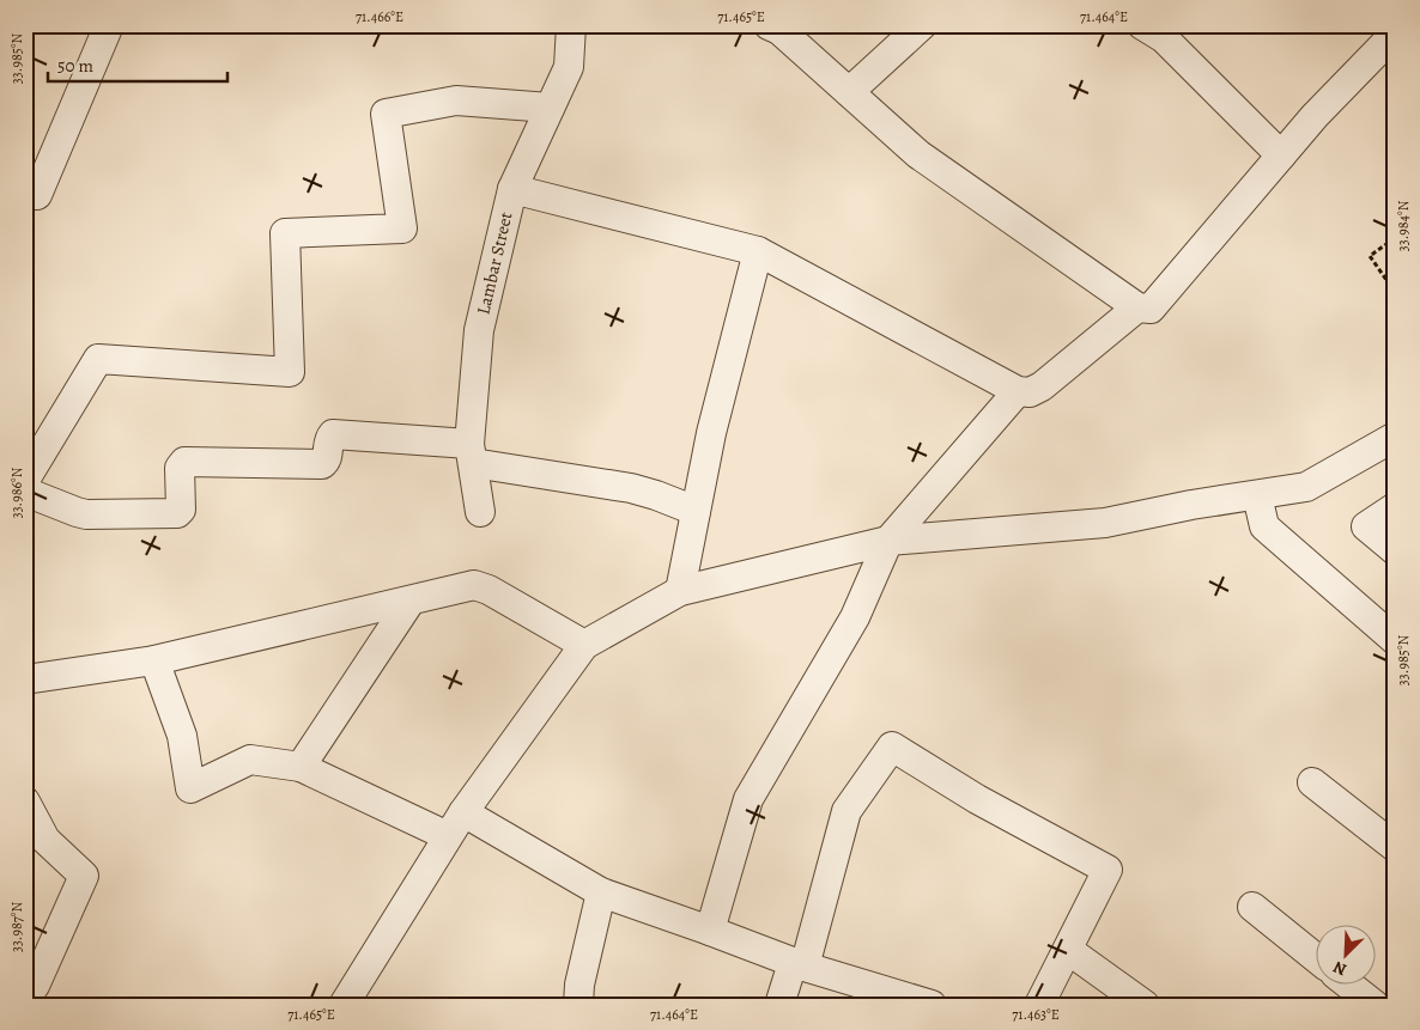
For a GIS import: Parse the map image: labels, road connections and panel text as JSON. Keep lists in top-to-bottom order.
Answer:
{
  "streets": {
    "street": ["Lambar Street"]
  },
  "scale_bar": "50 m",
  "north": "bottom left",
  "coordinates": [
    "71.466°E",
    "71.465°E",
    "71.464°E",
    "33.985°N",
    "33.984°N",
    "33.986°N",
    "33.987°N",
    "71.463°E"
  ]
}
